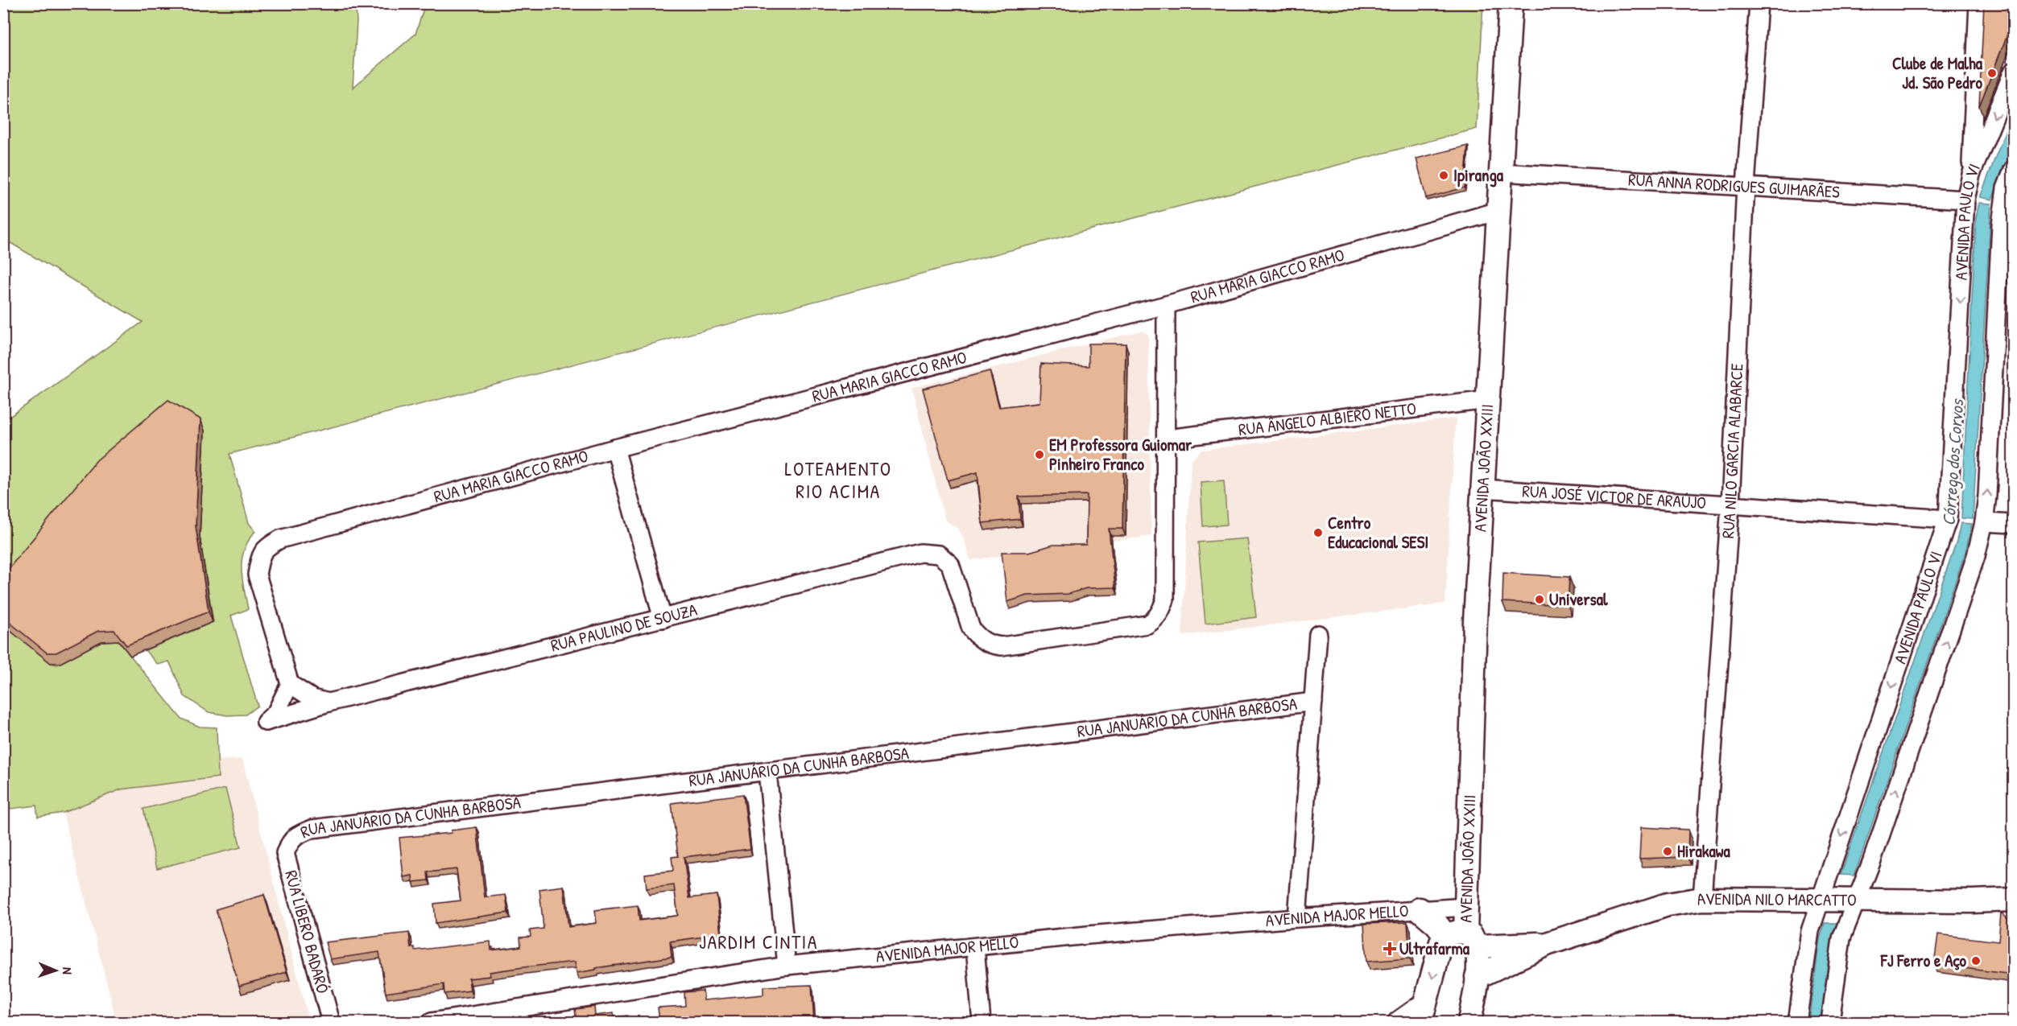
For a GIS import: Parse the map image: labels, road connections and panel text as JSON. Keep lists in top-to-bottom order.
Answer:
{
  "streets": {
    "main road": ["AVENIDA JOÃO XXIII", "AVENIDA NILO MARCATTO"],
    "street": [
      "RUA ANNA RODRIGUES GUIMARÃES",
      "AVENIDA PAULO VI",
      "RUA MARIA GIACCO RAMO",
      "RUA ÂNGELO ALBIERO NETTO",
      "RUA NILO GARCIA ALABARCE",
      "RUA JOSÉ VICTOR DE ARAÚJO",
      "RUA PAULINO DE SOUZA",
      "RUA JANUÁRIO DA CUNHA BARBOSA",
      "AVENIDA MAJOR MELLO",
      "RUA LIBERO BADARÓ"
    ]
  },
  "crossings": [
    ["RUA ANNA RODRIGUES GUIMARÃES", "AVENIDA PAULO VI"],
    ["RUA ANNA RODRIGUES GUIMARÃES", "RUA NILO GARCIA ALABARCE"],
    ["RUA ANNA RODRIGUES GUIMARÃES", "AVENIDA JOÃO XXIII"],
    ["AVENIDA PAULO VI", "RUA JOSÉ VICTOR DE ARAÚJO"],
    ["AVENIDA PAULO VI", "AVENIDA NILO MARCATTO"],
    ["RUA MARIA GIACCO RAMO", "AVENIDA JOÃO XXIII"],
    ["RUA MARIA GIACCO RAMO", "RUA PAULINO DE SOUZA"],
    ["RUA ÂNGELO ALBIERO NETTO", "AVENIDA JOÃO XXIII"],
    ["RUA ÂNGELO ALBIERO NETTO", "RUA PAULINO DE SOUZA"],
    ["RUA NILO GARCIA ALABARCE", "RUA JOSÉ VICTOR DE ARAÚJO"],
    ["RUA NILO GARCIA ALABARCE", "AVENIDA NILO MARCATTO"],
    ["AVENIDA JOÃO XXIII", "RUA JOSÉ VICTOR DE ARAÚJO"],
    ["AVENIDA JOÃO XXIII", "AVENIDA NILO MARCATTO"],
    ["AVENIDA JOÃO XXIII", "AVENIDA MAJOR MELLO"],
    ["RUA JANUÁRIO DA CUNHA BARBOSA", "RUA LIBERO BADARÓ"]
  ],
  "districts": ["LOTEAMENTO RIO ACIMA", "JARDIM CINTIA"],
  "water": ["Córrego dos Corvos"],
  "places": {
    "other": [
      "Clube de Malha Jd. São Pedro",
      "Ipiranga",
      "EM Professora Guiomar Pinheiro Franco",
      "Centro Educacional SESI",
      "Universal",
      "Hirakawa",
      "FJ Ferro e Aço"
    ],
    "health": ["Ultrafarma"]
  },
  "north": "right"
}
